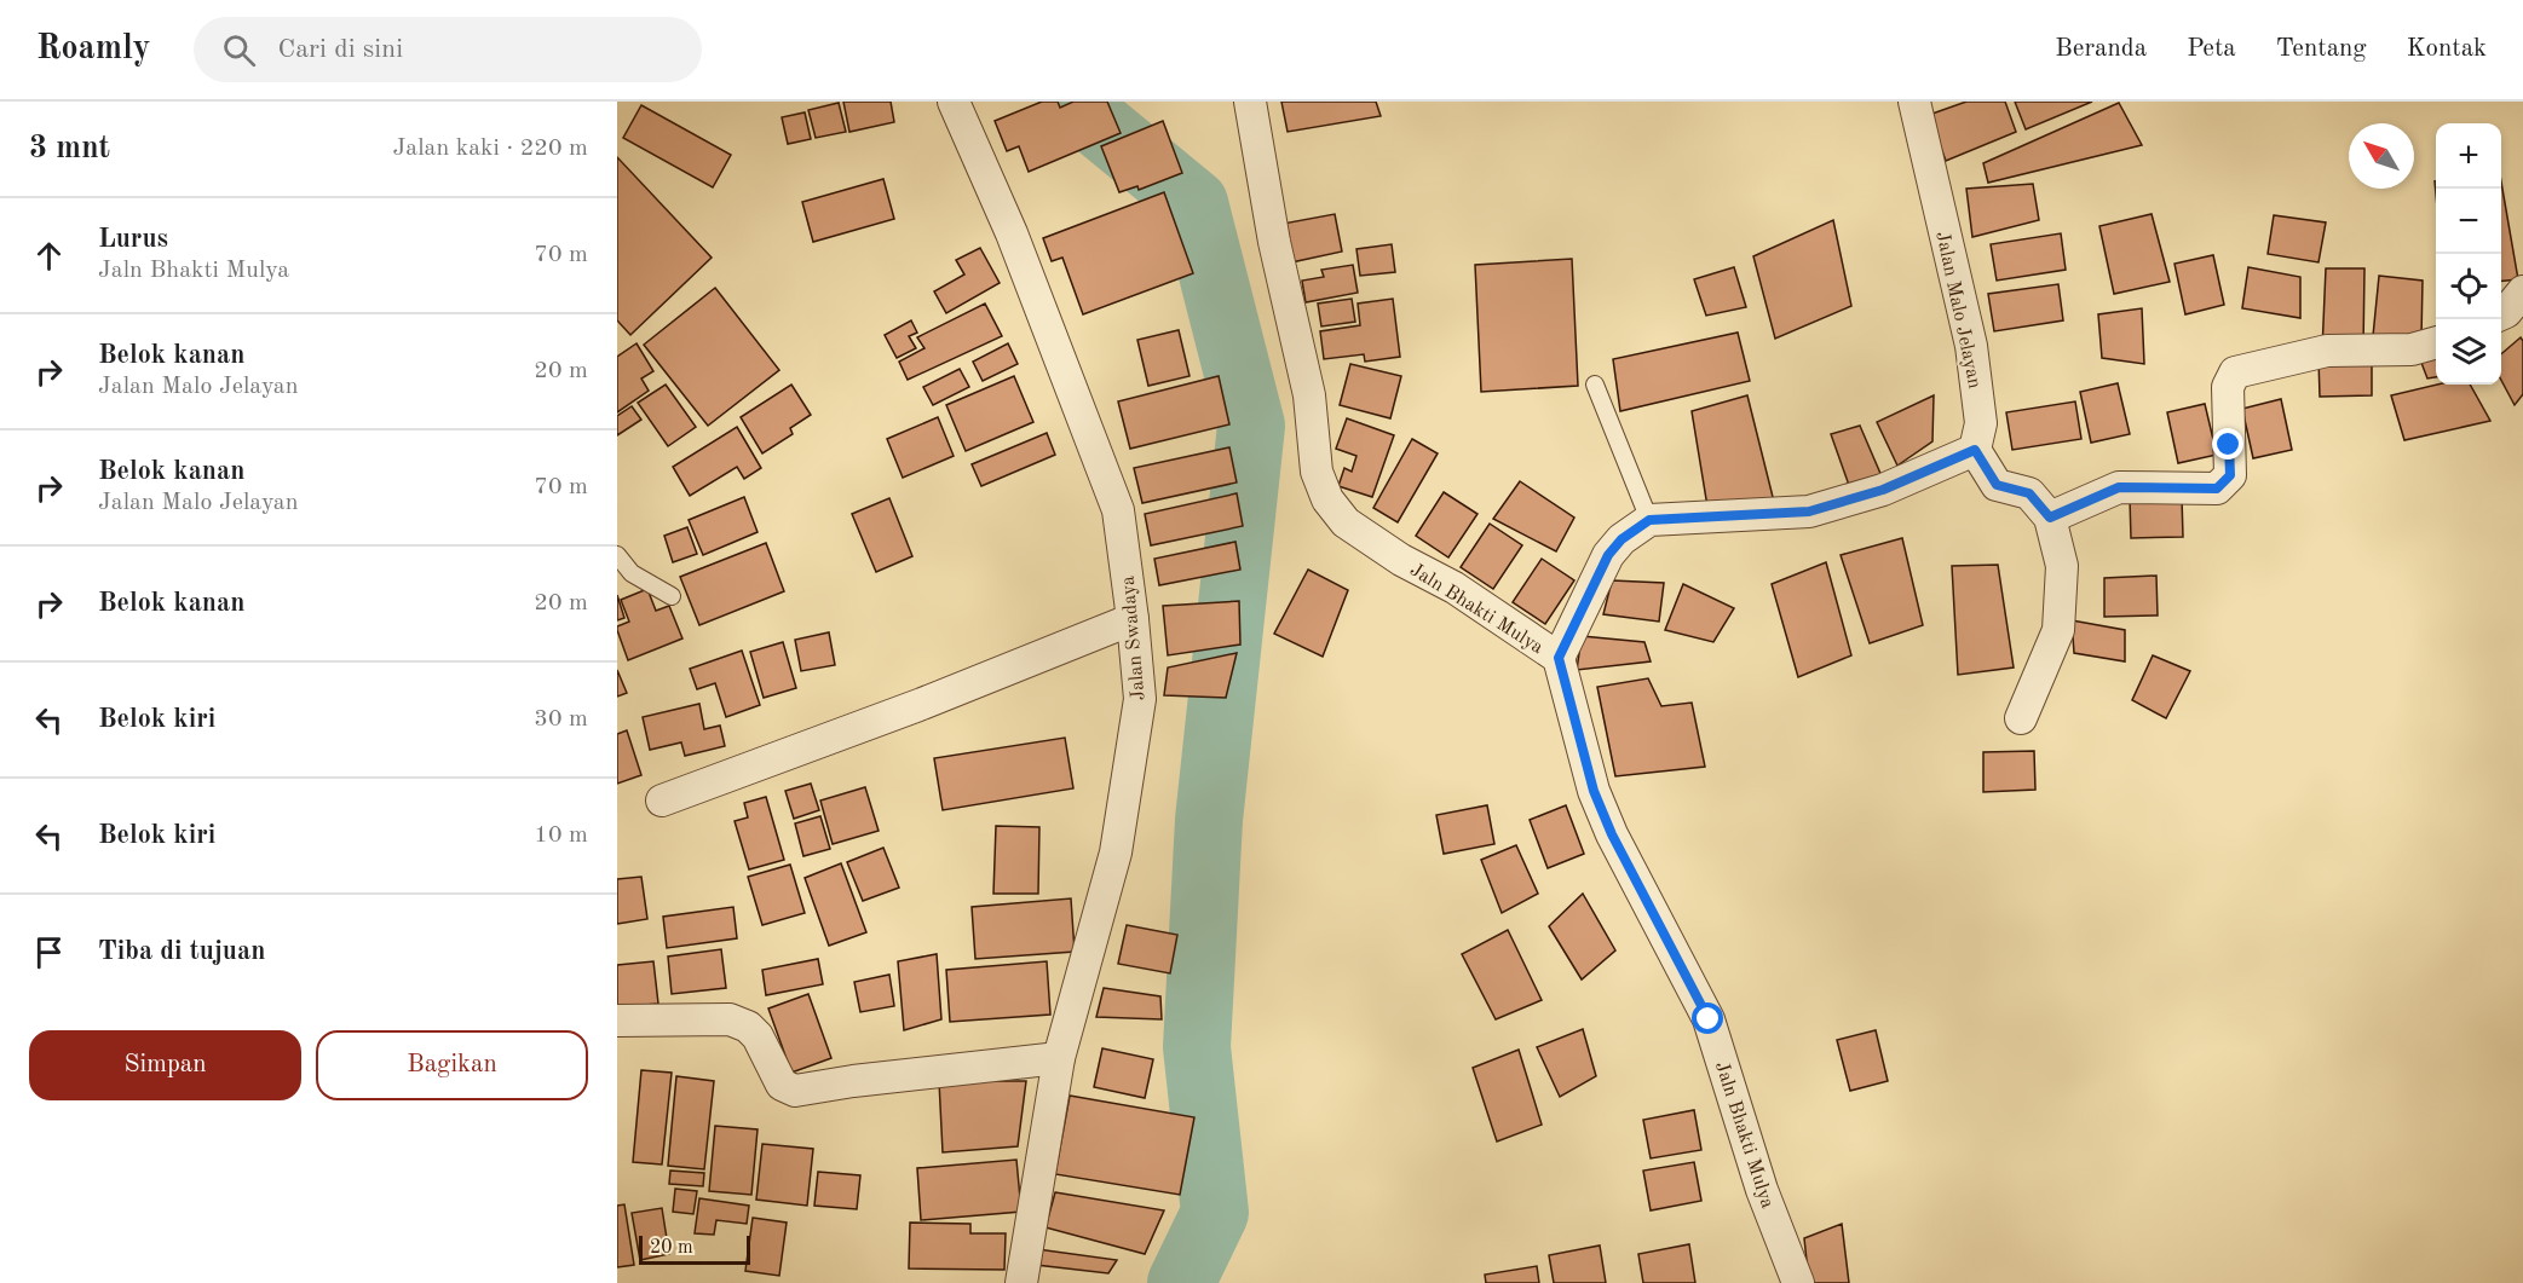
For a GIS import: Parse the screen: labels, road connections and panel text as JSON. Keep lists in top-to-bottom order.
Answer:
{
  "streets": {
    "street": ["Jalan Malo Jelayan", "Jaln Bhakti Mulya", "Jalan Swadaya"]
  },
  "scale_bar": "20 m",
  "north": "top left",
  "page": {
    "header": "Roamly",
    "search": "Cari di sini",
    "nav": [
      "Beranda",
      "Peta",
      "Tentang",
      "Kontak"
    ],
    "heading": ["3 mnt", "Jalan kaki · 220 m"],
    "map_buttons": ["+", "−"],
    "list": [
      ["Lurus", "Jaln Bhakti Mulya", "70 m"],
      ["Belok kanan", "Jalan Malo Jelayan", "20 m"],
      ["Belok kanan", "Jalan Malo Jelayan", "70 m"],
      ["Belok kanan", "20 m"],
      ["Belok kiri", "30 m"],
      ["Belok kiri", "10 m"],
      "Tiba di tujuan"
    ],
    "buttons": ["Simpan", "Bagikan"],
    "scale": "20 m"
  }
}
